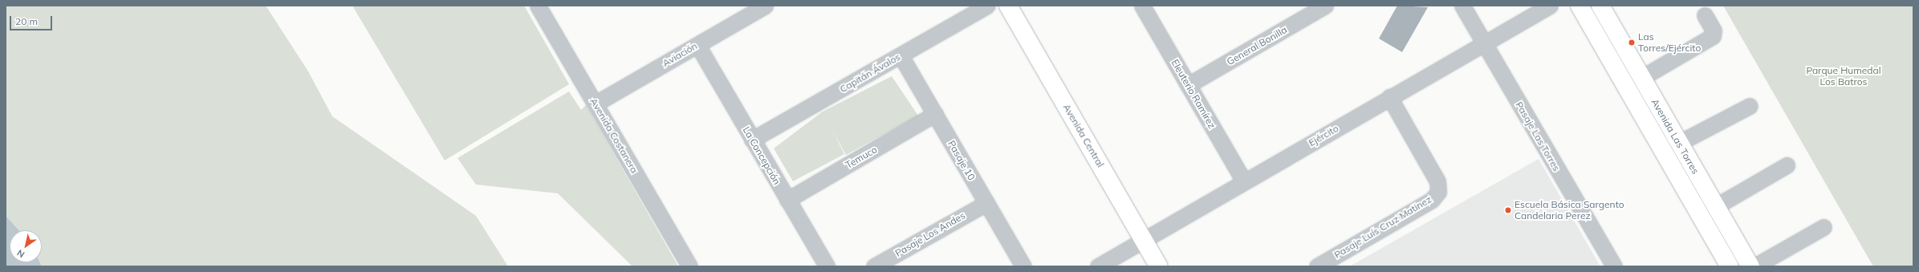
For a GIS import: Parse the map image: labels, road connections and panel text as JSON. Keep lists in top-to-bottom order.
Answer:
{
  "streets": {
    "street": [
      "General Bonilla",
      "Aviación",
      "Capitán Ávalos",
      "Eleuterio Ramírez",
      "Avenida Costanera",
      "Avenida Central",
      "Ejército",
      "Pasaje Las Torres",
      "Avenida Las Torres",
      "La Concepción",
      "Temuco",
      "Pasaje 10",
      "Pasaje Luís Cruz Matinez",
      "Pasaje Los Andes"
    ]
  },
  "crossings": [
    ["General Bonilla", "Eleuterio Ramírez"],
    ["Aviación", "Avenida Costanera"],
    ["Aviación", "La Concepción"],
    ["Capitán Ávalos", "La Concepción"],
    ["Capitán Ávalos", "Pasaje 10"],
    ["Eleuterio Ramírez", "Ejército"],
    ["Avenida Central", "Ejército"],
    ["Ejército", "Pasaje Las Torres"],
    ["Ejército", "Pasaje Luís Cruz Matinez"],
    ["La Concepción", "Temuco"],
    ["Temuco", "Pasaje 10"],
    ["Pasaje 10", "Pasaje Los Andes"]
  ],
  "parks": ["Parque Humedal Los Batros"],
  "places": ["Las Torres/Ejército", "Escuela Básica Sargento Candelaria Perez"],
  "scale_bar": "20 m",
  "north": "bottom left"
}
